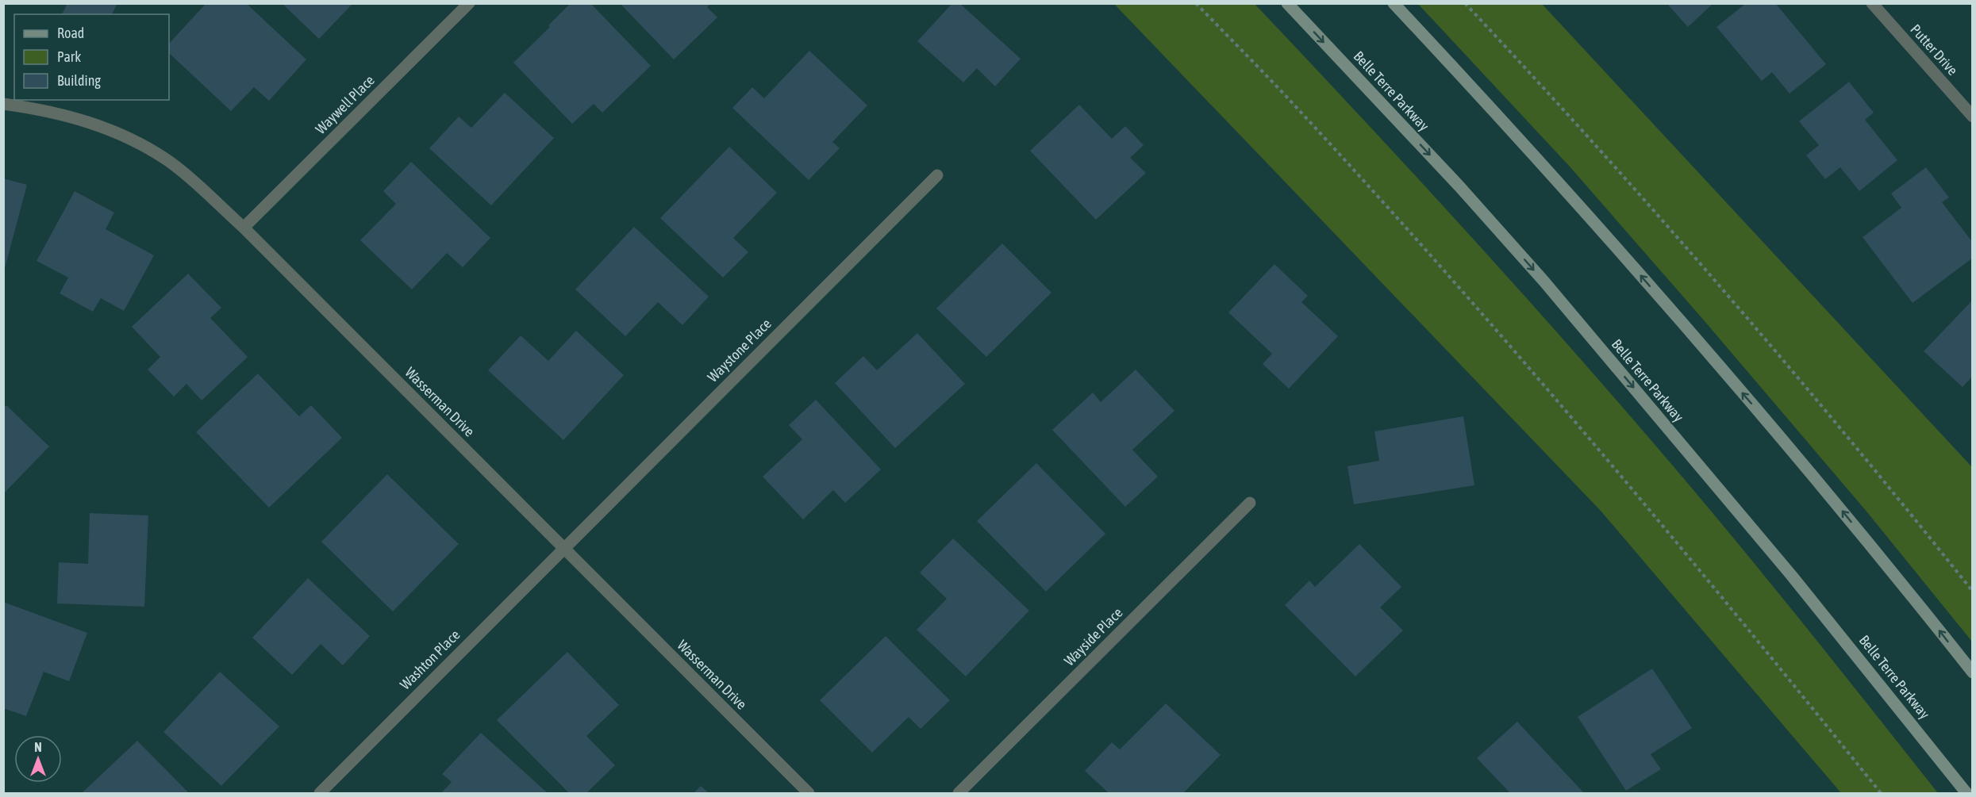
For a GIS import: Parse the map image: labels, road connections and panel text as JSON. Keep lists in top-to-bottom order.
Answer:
{
  "streets": {
    "main road": ["Belle Terre Parkway"],
    "street": [
      "Putter Drive",
      "Waywell Place",
      "Waystone Place",
      "Wasserman Drive",
      "Wayside Place",
      "Washton Place"
    ]
  },
  "crossings": [
    ["Waywell Place", "Wasserman Drive"],
    ["Waystone Place", "Wasserman Drive"],
    ["Waystone Place", "Washton Place"],
    ["Wasserman Drive", "Washton Place"]
  ],
  "legend": ["Road", "Park", "Building"],
  "north": "top"
}
